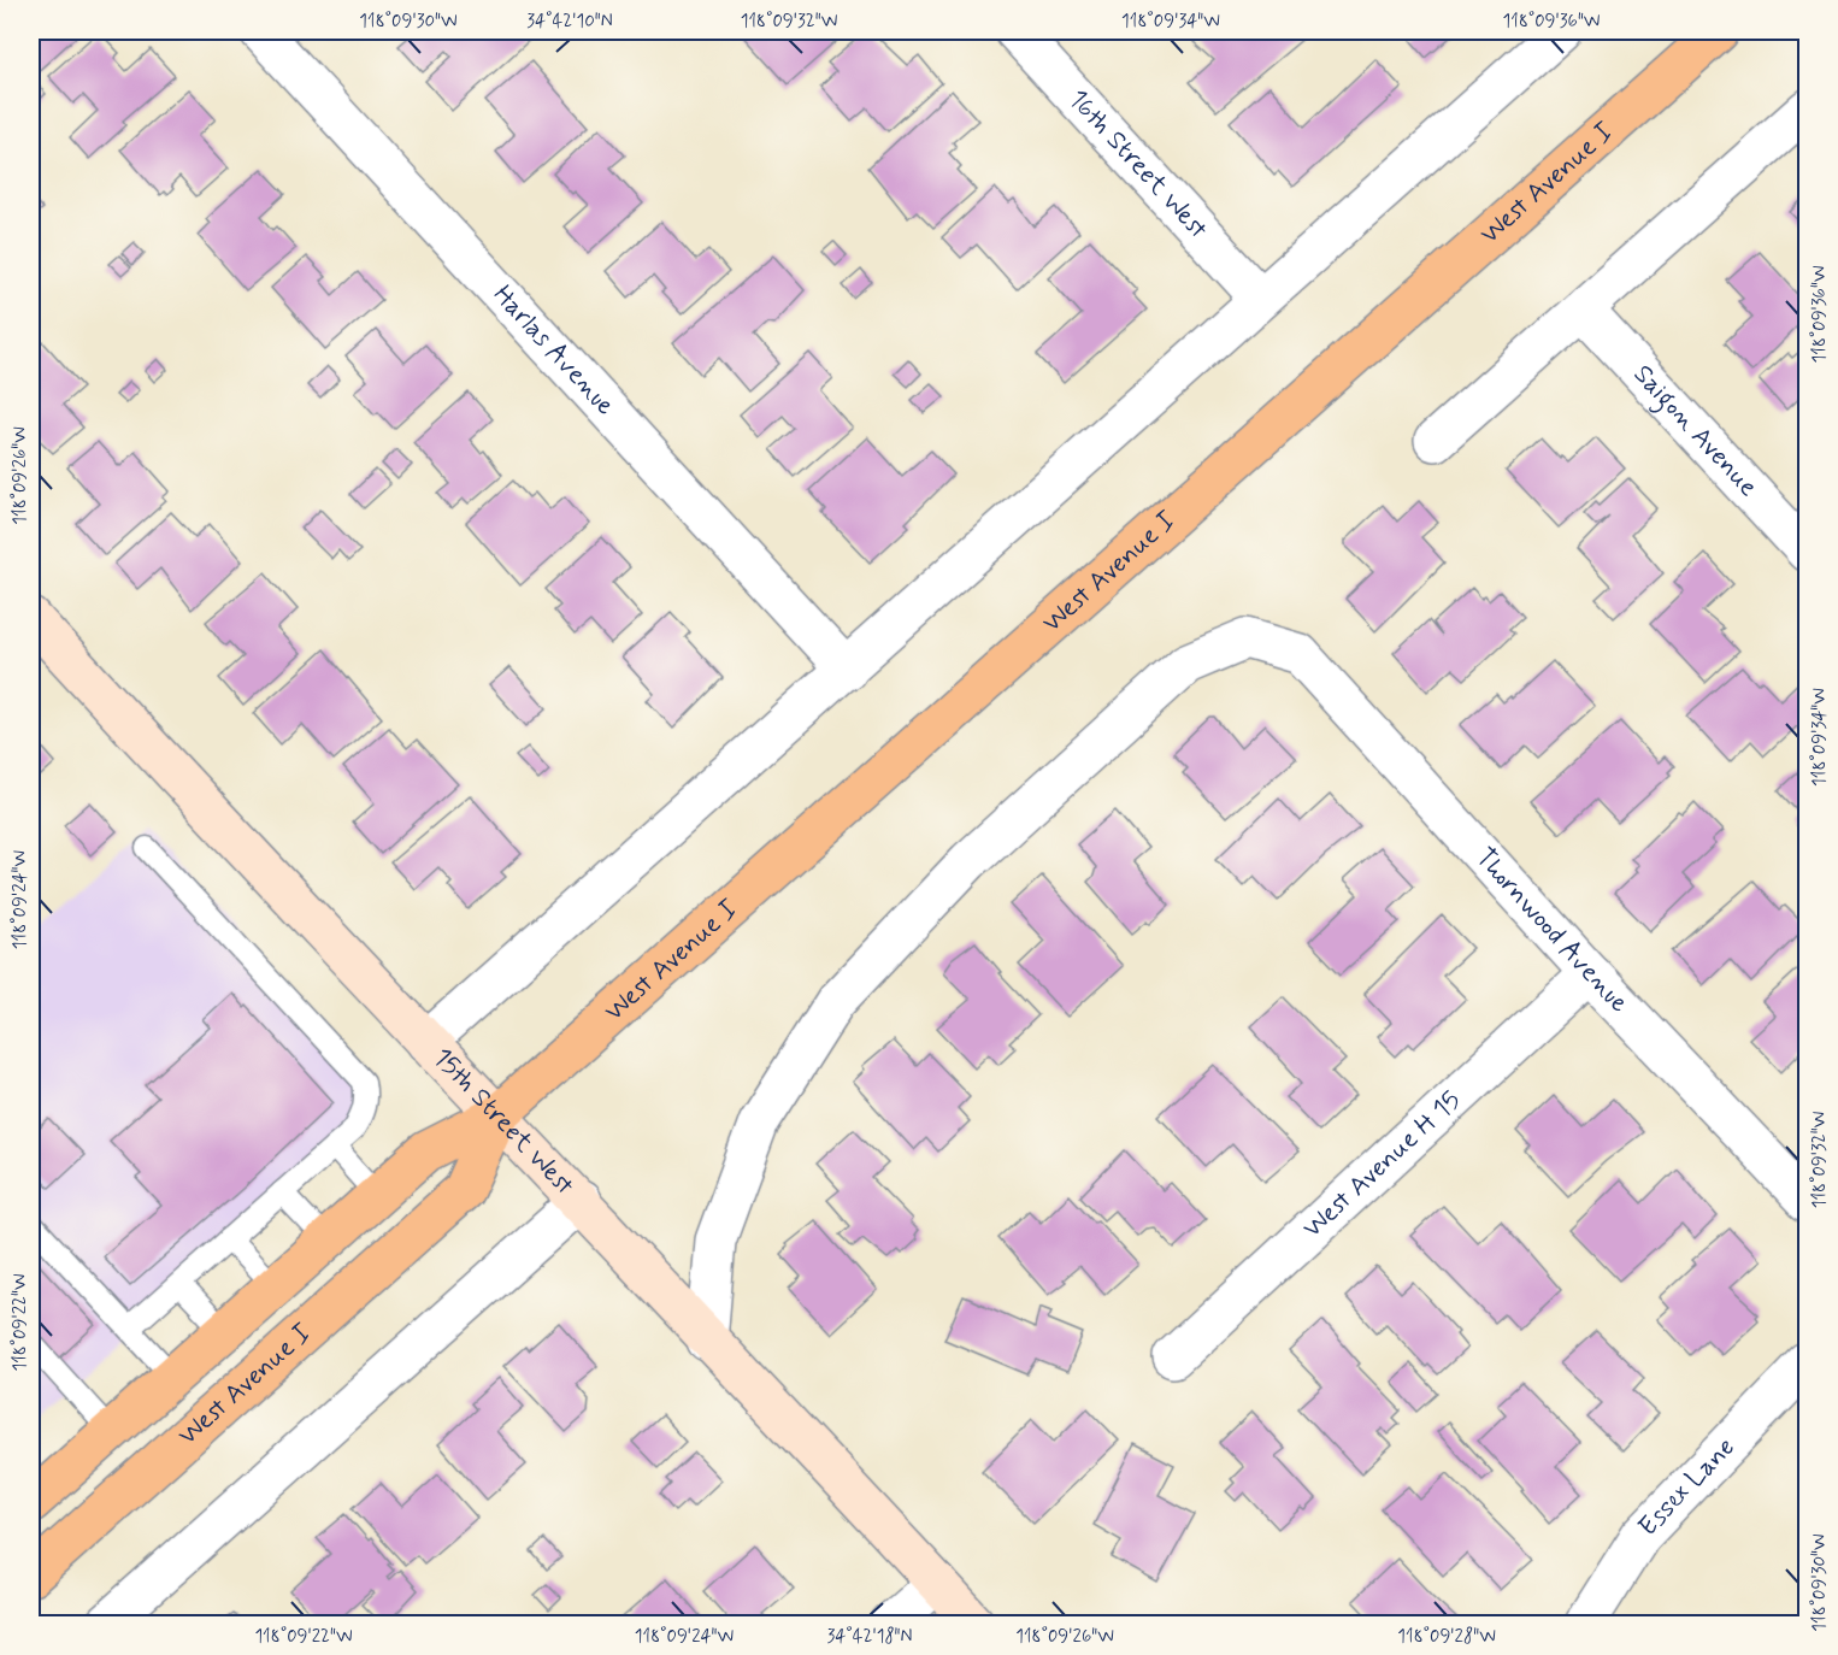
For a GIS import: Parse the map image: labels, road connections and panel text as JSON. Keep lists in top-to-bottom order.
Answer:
{
  "streets": {
    "main road": ["West Avenue I"],
    "street": [
      "16th Street West",
      "Harlas Avenue",
      "Saigon Avenue",
      "Thornwood Avenue",
      "15th Street West",
      "West Avenue H 15",
      "Essex Lane"
    ]
  },
  "crossings": [
    ["West Avenue I", "15th Street West"],
    ["Thornwood Avenue", "15th Street West"],
    ["Thornwood Avenue", "West Avenue H 15"]
  ],
  "coordinates": [
    "118°09'30\"W",
    "34°42'10\"N",
    "118°09'32\"W",
    "118°09'34\"W",
    "118°09'36\"W",
    "118°09'26\"W",
    "118°09'24\"W",
    "118°09'22\"W",
    "34°42'18\"N",
    "118°09'28\"W"
  ]
}
